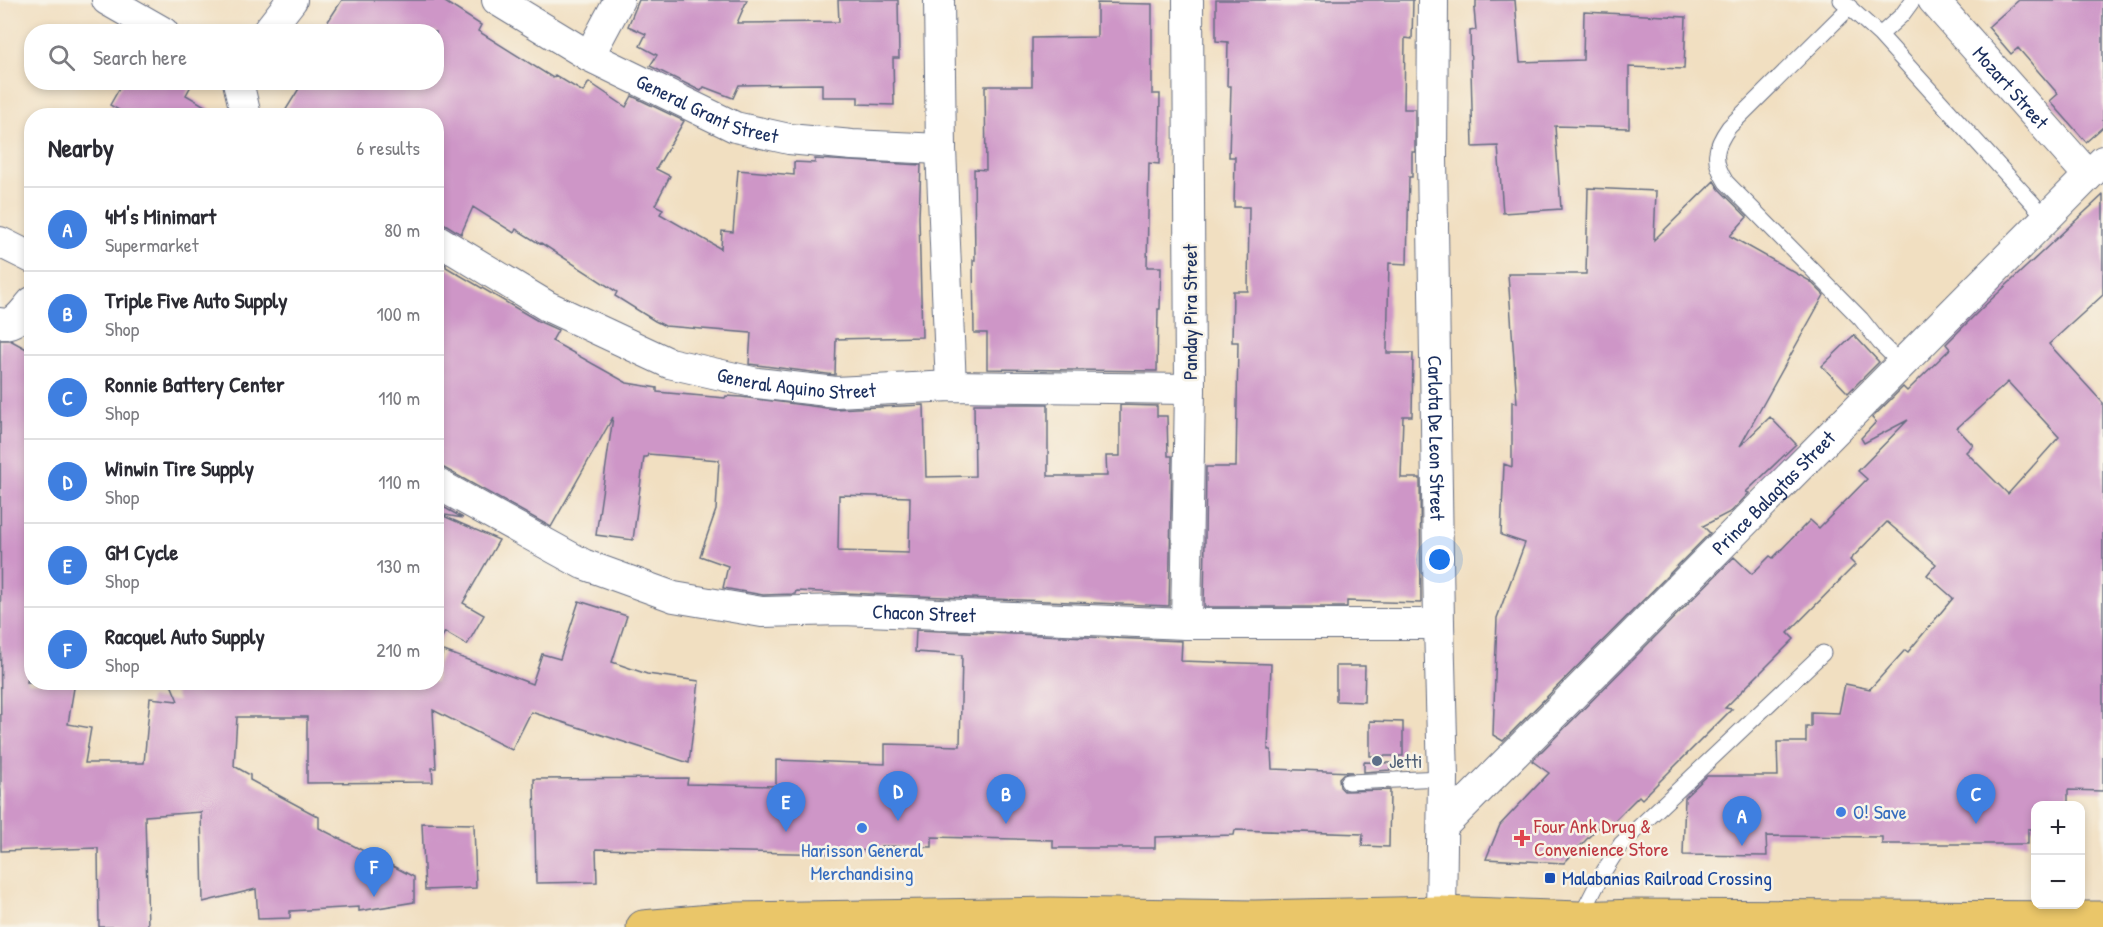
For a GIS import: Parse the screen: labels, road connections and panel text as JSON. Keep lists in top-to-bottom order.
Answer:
{
  "streets": {
    "street": [
      "Mozart Street",
      "General Grant Street",
      "Panday Pira Street",
      "General Aquino Street",
      "Carlota De Leon Street",
      "Prince Balagtas Street",
      "Chacon Street"
    ]
  },
  "crossings": [
    ["Mozart Street", "Prince Balagtas Street"],
    ["Panday Pira Street", "General Aquino Street"],
    ["Panday Pira Street", "Chacon Street"],
    ["Carlota De Leon Street", "Prince Balagtas Street"],
    ["Carlota De Leon Street", "Chacon Street"]
  ],
  "places": {
    "other": ["Jetti", "O! Save", "Harisson General Merchandising"],
    "health": ["Four Ank Drug & Convenience Store"],
    "transit": ["Malabanias Railroad Crossing"]
  },
  "page": {
    "search": "Search here",
    "heading": ["Nearby", "6 results"],
    "list": [
      {
        "mark": "A",
        "name": "4M's Minimart",
        "note": "Supermarket",
        "value": "80 m"
      },
      {
        "mark": "B",
        "name": "Triple Five Auto Supply",
        "note": "Shop",
        "value": "100 m"
      },
      {
        "mark": "C",
        "name": "Ronnie Battery Center",
        "note": "Shop",
        "value": "110 m"
      },
      {
        "mark": "D",
        "name": "Winwin Tire Supply",
        "note": "Shop",
        "value": "110 m"
      },
      {
        "mark": "E",
        "name": "GM Cycle",
        "note": "Shop",
        "value": "130 m"
      },
      {
        "mark": "F",
        "name": "Racquel Auto Supply",
        "note": "Shop",
        "value": "210 m"
      }
    ],
    "pins": [
      "D",
      "B",
      "C",
      "E",
      "A",
      "F"
    ],
    "map_buttons": ["+", "−"]
  }
}
